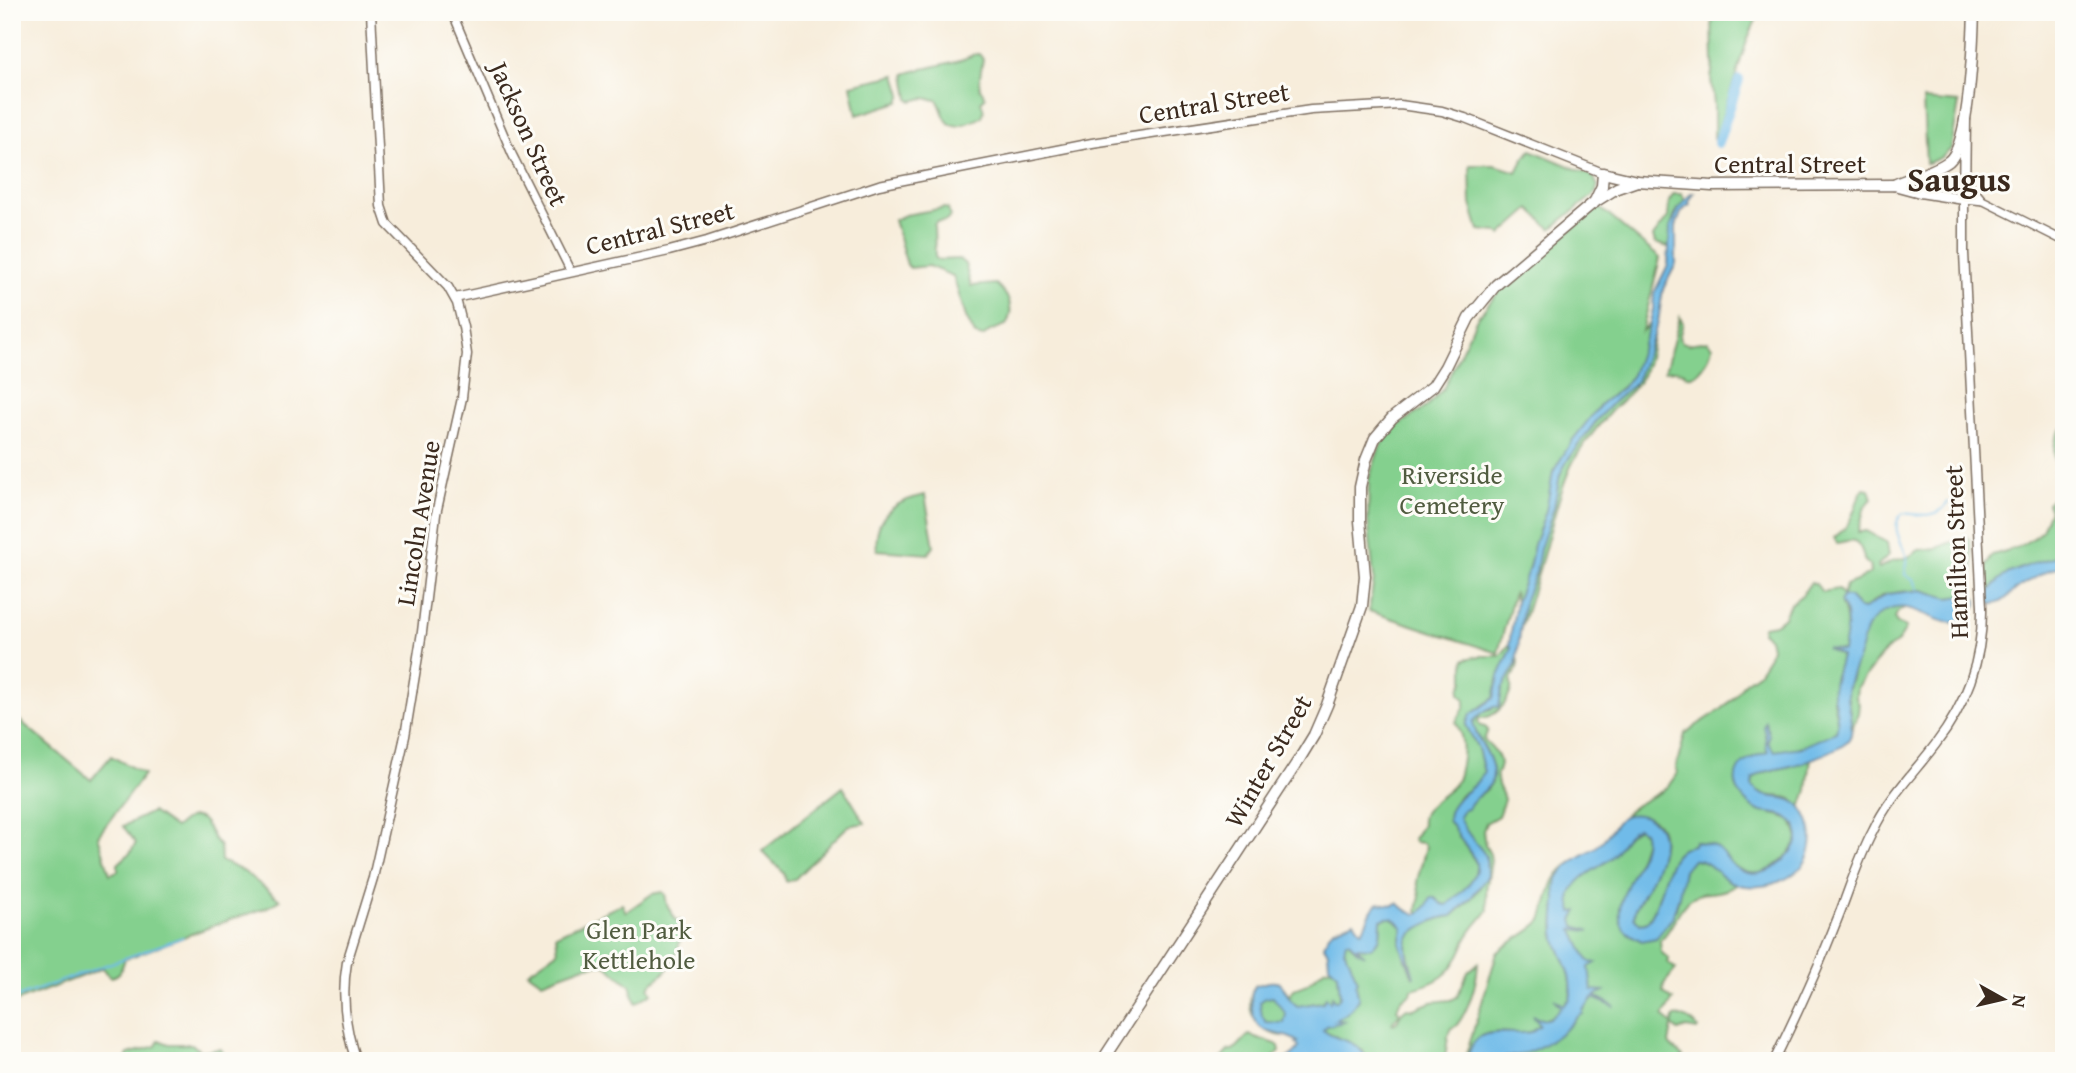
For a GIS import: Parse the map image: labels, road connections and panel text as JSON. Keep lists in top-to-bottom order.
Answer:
{
  "streets": {
    "main road": [
      "Central Street",
      "Lincoln Avenue",
      "Hamilton Street",
      "Winter Street"
    ],
    "street": ["Jackson Street"]
  },
  "crossings": [
    ["Central Street", "Jackson Street"],
    ["Central Street", "Lincoln Avenue"],
    ["Central Street", "Hamilton Street"],
    ["Central Street", "Winter Street"]
  ],
  "districts": ["Saugus"],
  "parks": ["Riverside Cemetery", "Glen Park Kettlehole"],
  "north": "right"
}
